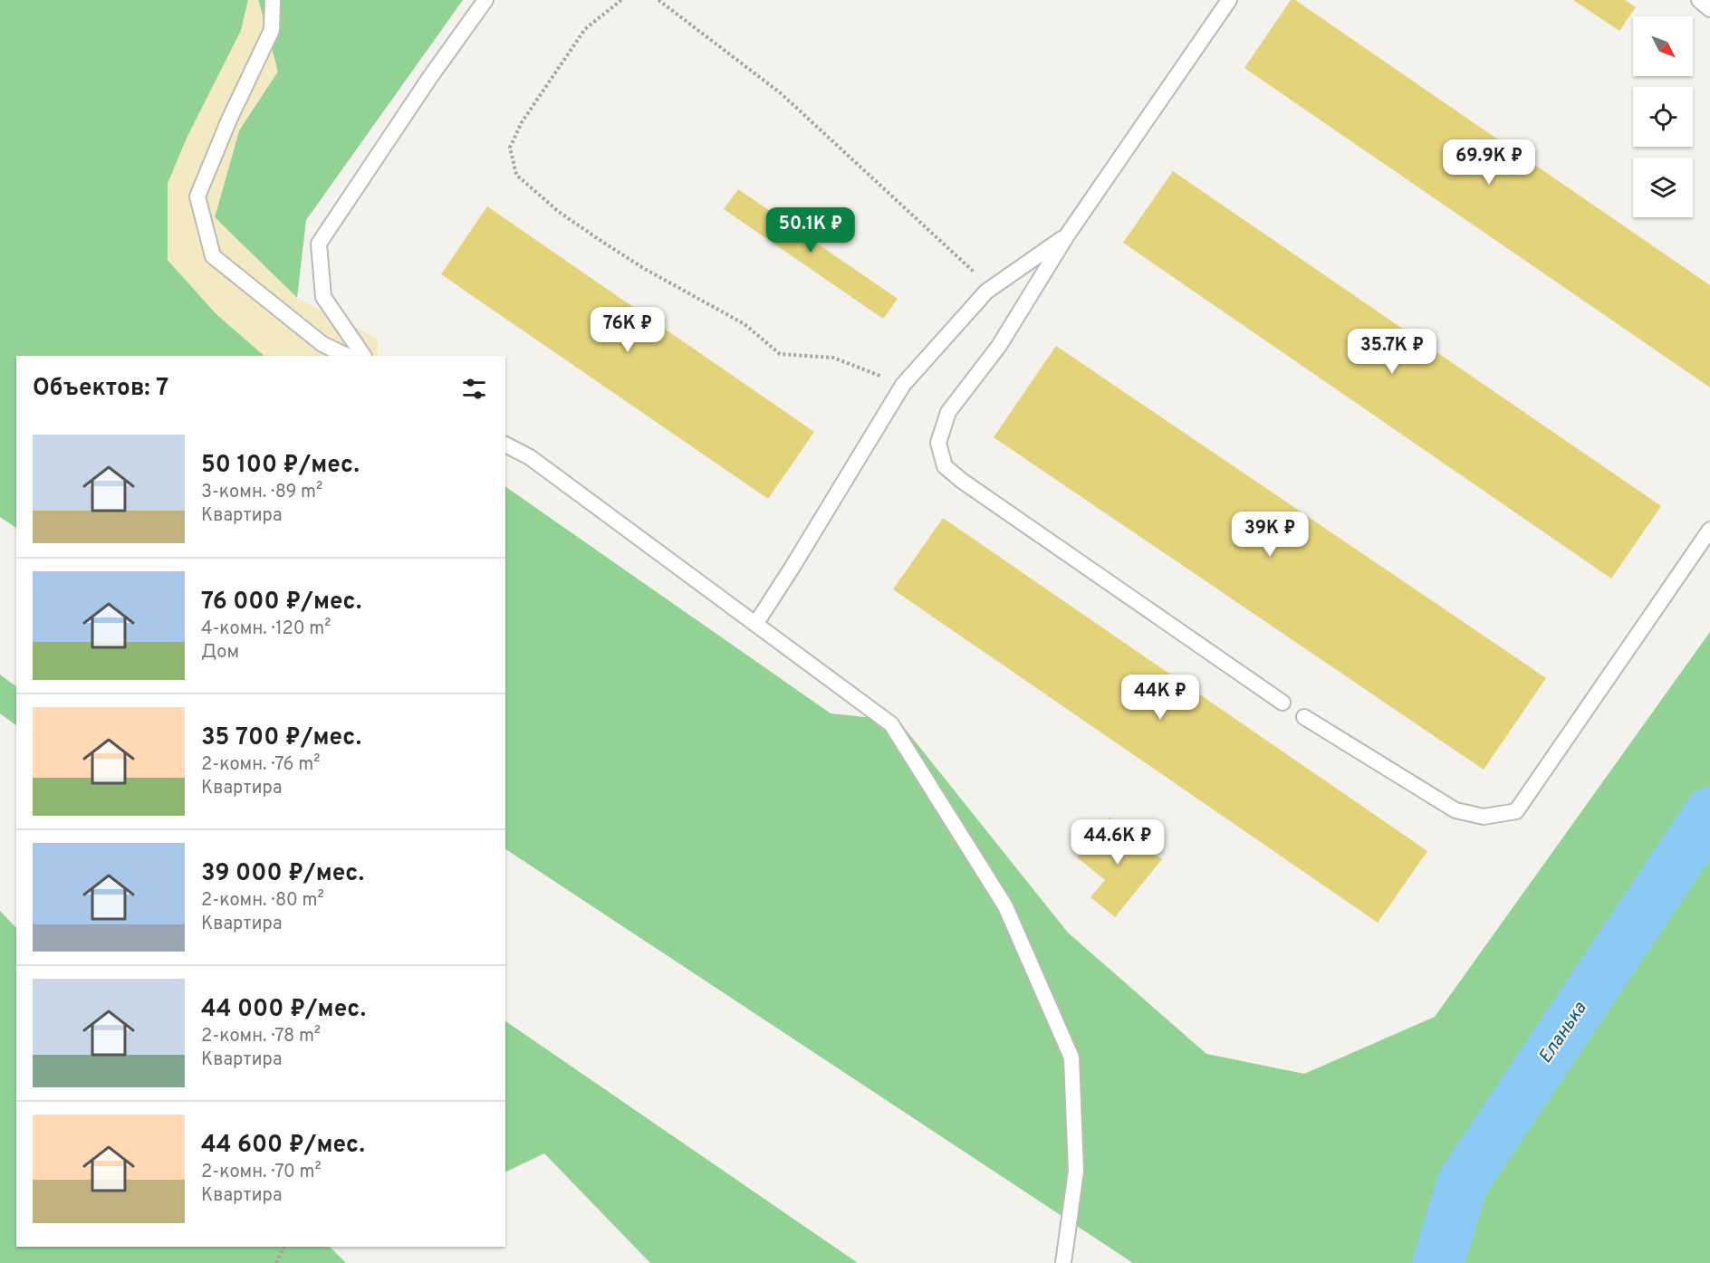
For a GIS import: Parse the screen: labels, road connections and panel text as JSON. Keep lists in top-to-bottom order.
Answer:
{
  "water": ["Еланька"],
  "north": "bottom right",
  "page": {
    "price": [
      "69.9K ₽",
      "50.1K ₽",
      "76K ₽",
      "35.7K ₽",
      "39K ₽",
      "44K ₽",
      "44.6K ₽"
    ],
    "heading": "Объектов: 7",
    "list": [
      {
        "name": "50 100 ₽/мес.",
        "note": "3-комн. · 89 m² · Квартира"
      },
      {
        "name": "76 000 ₽/мес.",
        "note": "4-комн. · 120 m² · Дом"
      },
      {
        "name": "35 700 ₽/мес.",
        "note": "2-комн. · 76 m² · Квартира"
      },
      {
        "name": "39 000 ₽/мес.",
        "note": "2-комн. · 80 m² · Квартира"
      },
      {
        "name": "44 000 ₽/мес.",
        "note": "2-комн. · 78 m² · Квартира"
      },
      {
        "name": "44 600 ₽/мес.",
        "note": "2-комн. · 70 m² · Квартира"
      }
    ]
  }
}
